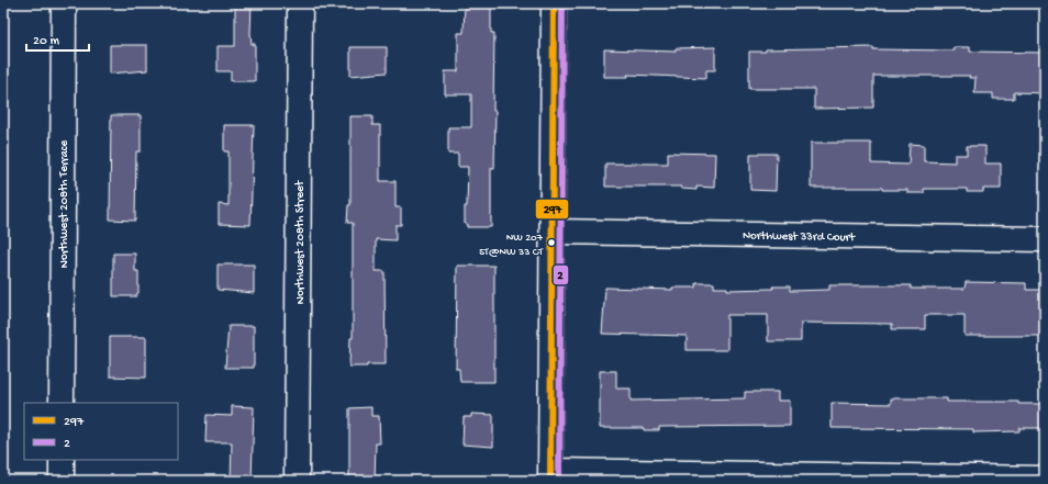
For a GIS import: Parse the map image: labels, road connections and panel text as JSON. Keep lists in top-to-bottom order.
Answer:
{
  "streets": {
    "street": ["Northwest 208th Terrace", "Northwest 33rd Court", "Northwest 208th Street"]
  },
  "places": ["NW 207 ST@NW 33 CT"],
  "lines": ["transit line 297", "transit line 2"],
  "legend": ["297", "2"],
  "scale_bar": "20 m"
}
